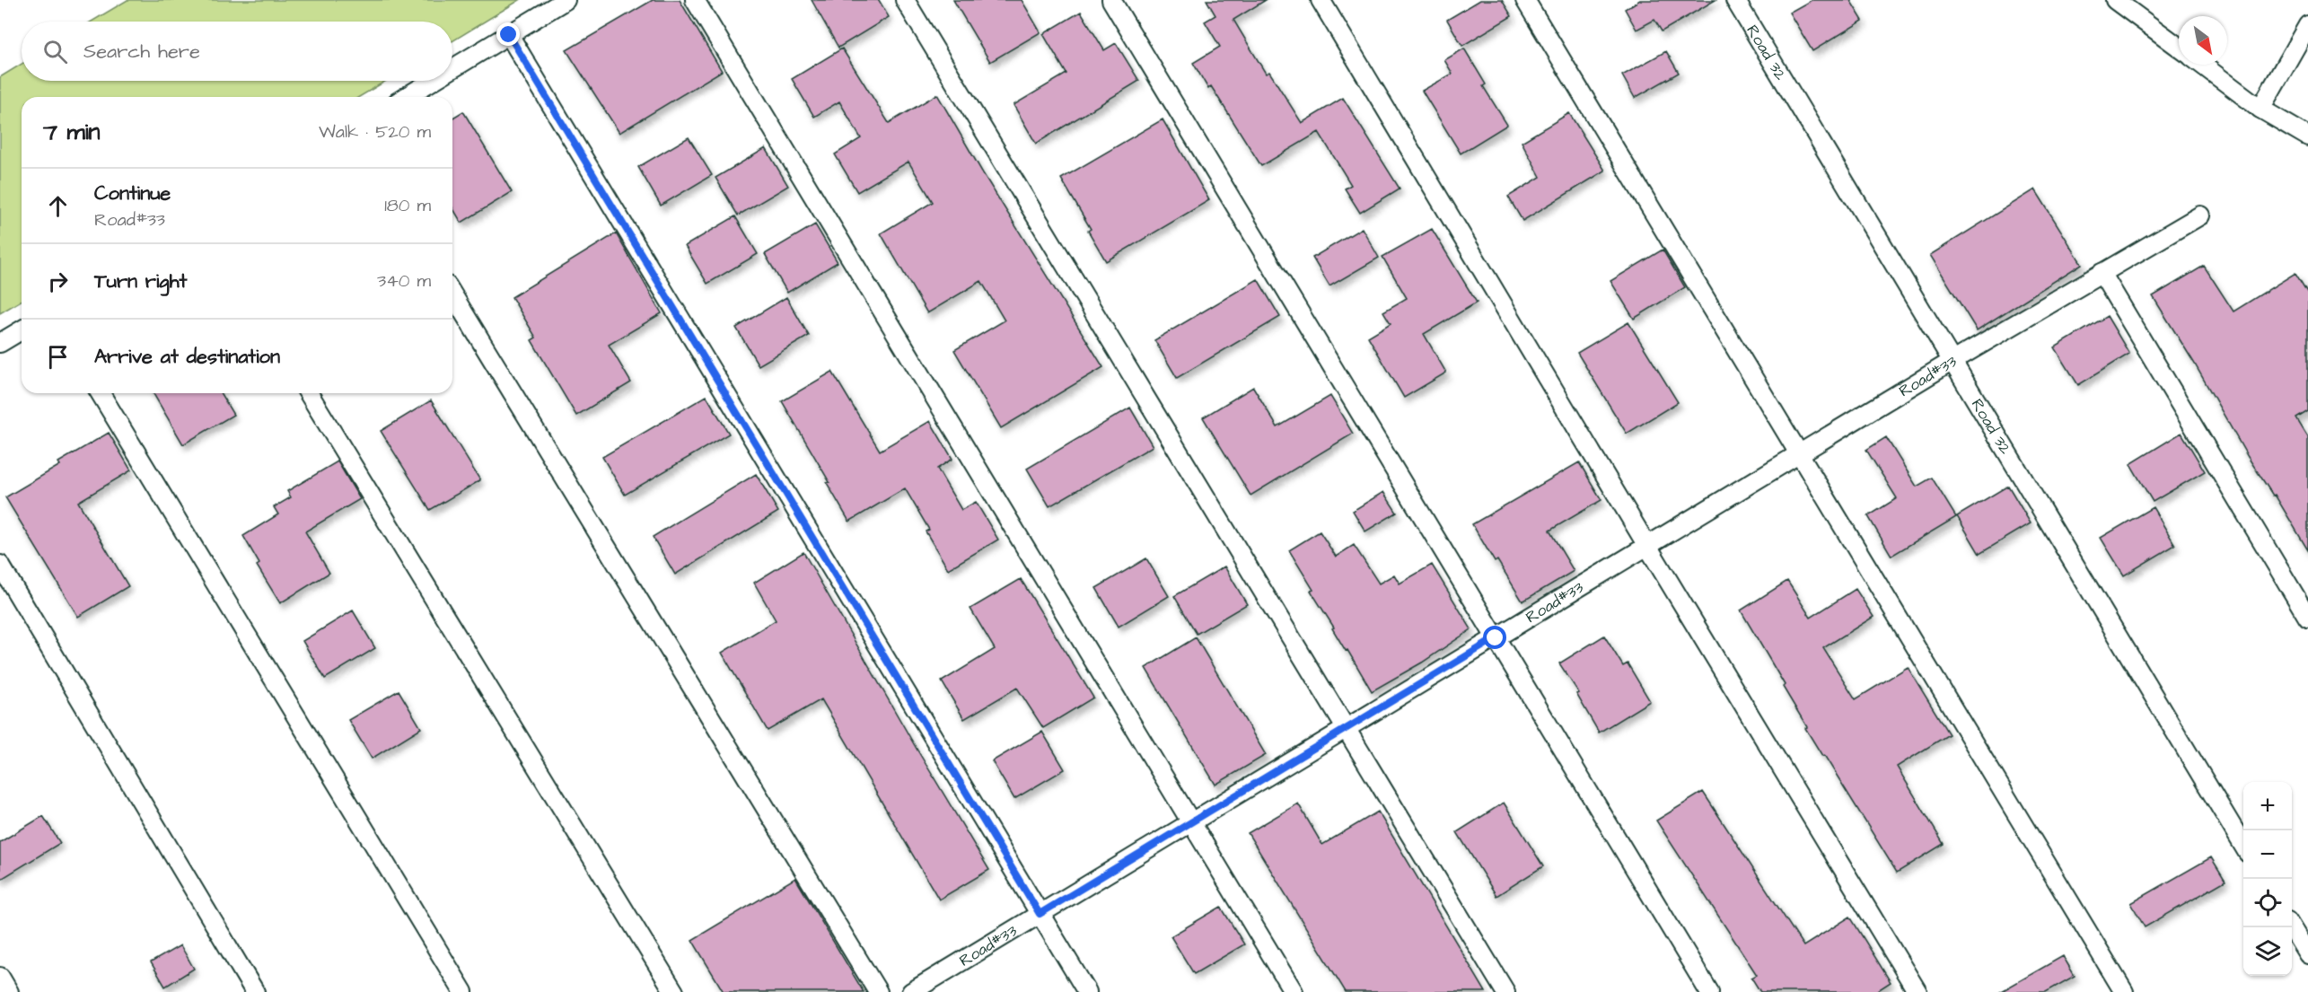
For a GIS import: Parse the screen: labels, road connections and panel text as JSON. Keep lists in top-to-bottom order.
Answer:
{
  "streets": {
    "street": ["Road 32", "Road#33"]
  },
  "crossings": [
    ["Road 32", "Road#33"]
  ],
  "north": "bottom right",
  "page": {
    "search": "Search here",
    "heading": ["7 min", "Walk · 520 m"],
    "list": [
      ["Continue", "Road#33", "180 m"],
      ["Turn right", "340 m"],
      "Arrive at destination"
    ],
    "map_buttons": ["+", "−"]
  }
}
